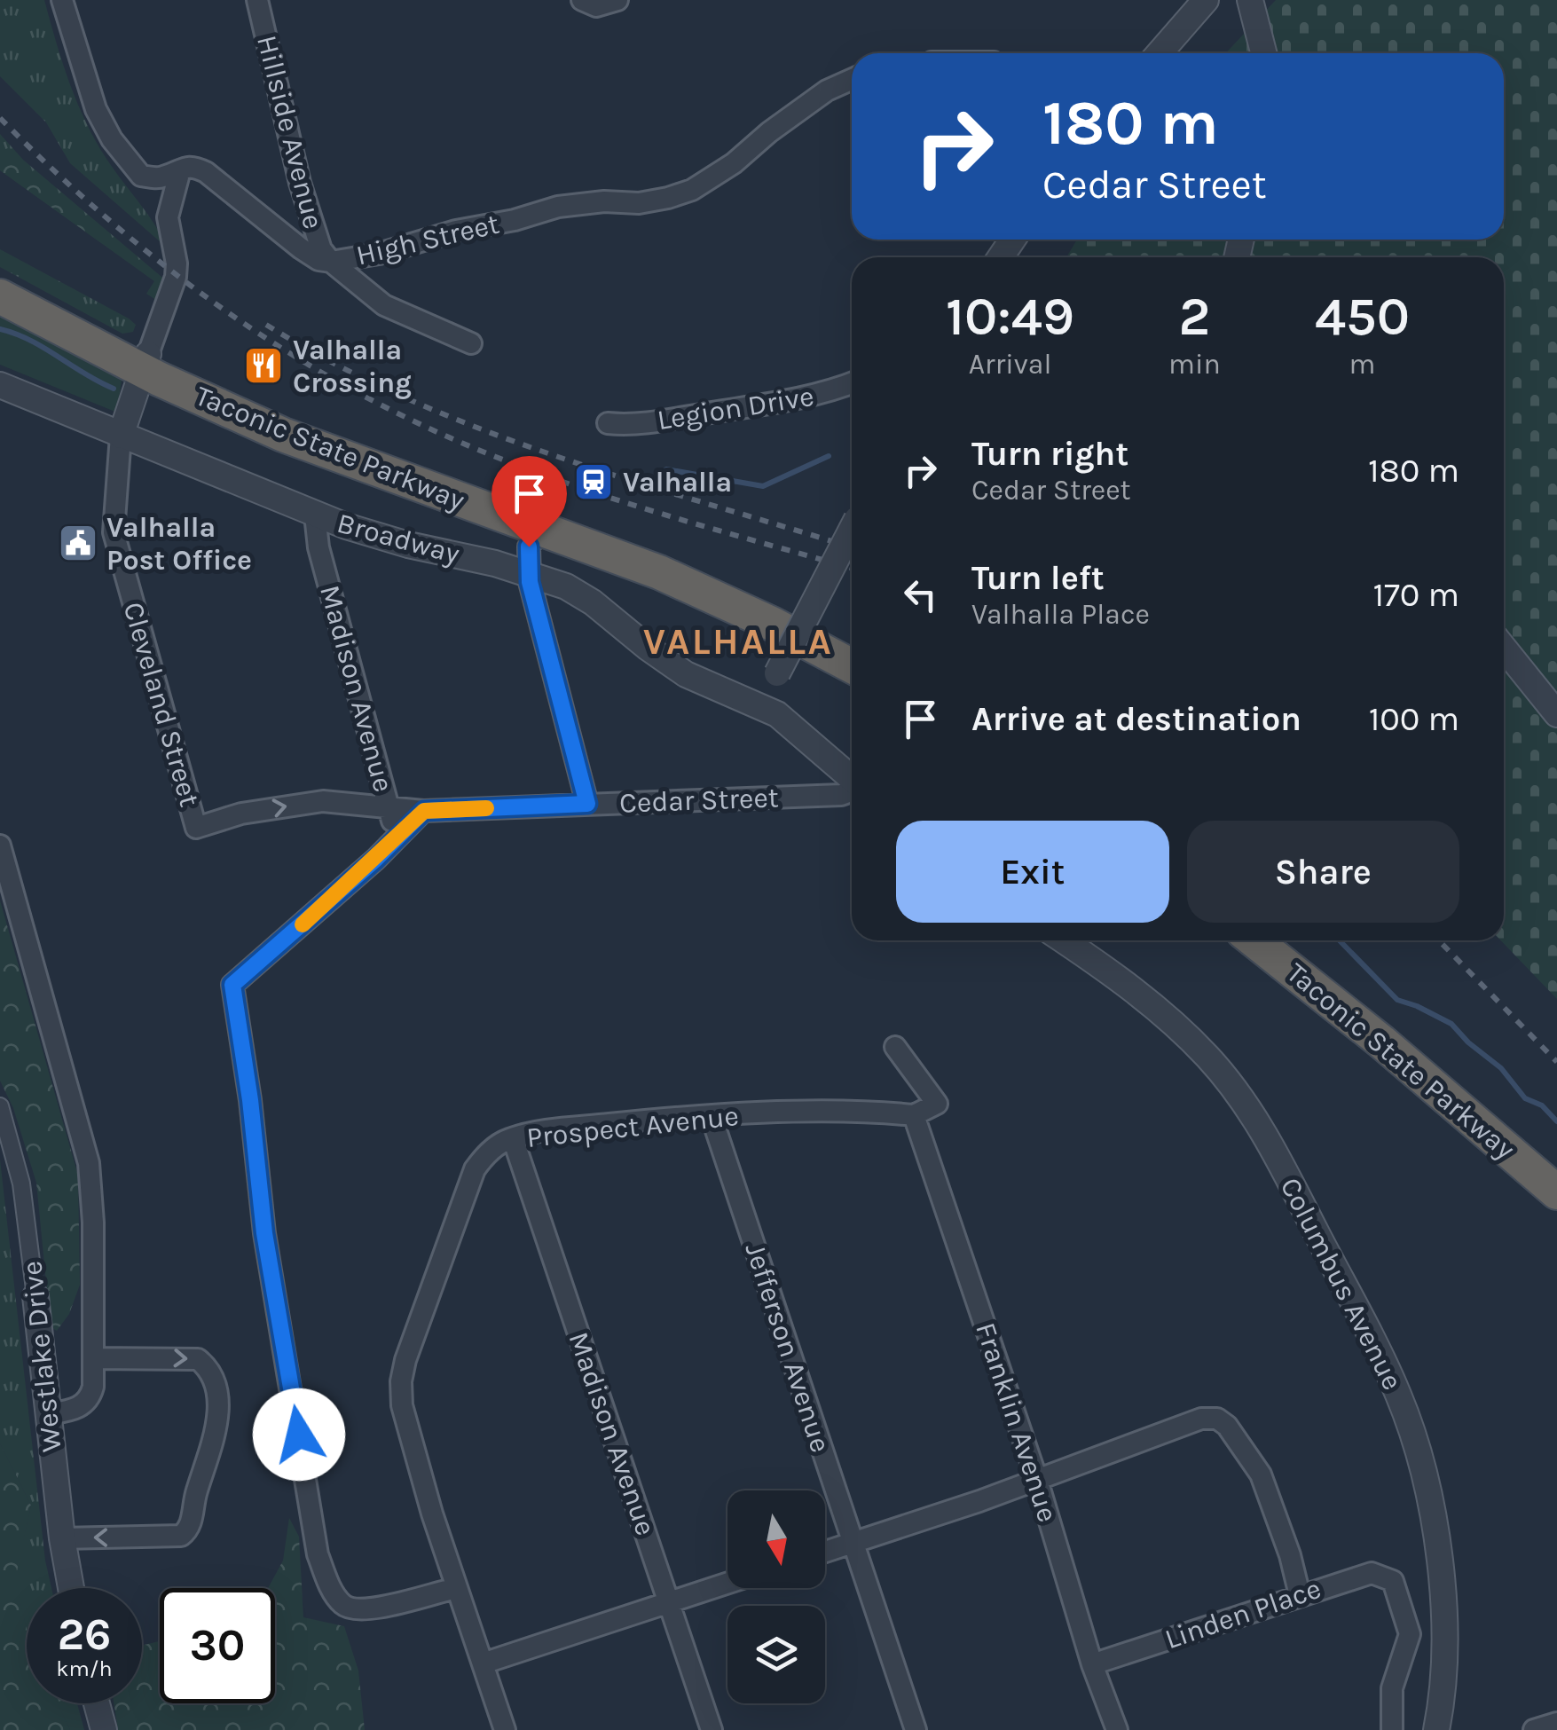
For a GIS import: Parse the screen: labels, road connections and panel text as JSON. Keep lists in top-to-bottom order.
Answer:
{
  "streets": {
    "highway": ["Taconic State Parkway"],
    "street": [
      "Hillside Avenue",
      "High Street",
      "Legion Drive",
      "Broadway",
      "Madison Avenue",
      "Cleveland Street",
      "Cedar Street",
      "Prospect Avenue",
      "Columbus Avenue",
      "Jefferson Avenue",
      "Westlake Drive",
      "Franklin Avenue",
      "Linden Place"
    ]
  },
  "crossings": [
    ["Hillside Avenue", "High Street"],
    ["High Street", "Cleveland Street"],
    ["Taconic State Parkway", "Cleveland Street"],
    ["Broadway", "Madison Avenue"],
    ["Broadway", "Cleveland Street"],
    ["Madison Avenue", "Cedar Street"],
    ["Madison Avenue", "Prospect Avenue"],
    ["Cleveland Street", "Cedar Street"],
    ["Prospect Avenue", "Jefferson Avenue"],
    ["Prospect Avenue", "Franklin Avenue"],
    ["Franklin Avenue", "Linden Place"]
  ],
  "districts": ["VALHALLA"],
  "places": {
    "restaurant": ["Valhalla Crossing"],
    "station": ["Valhalla"],
    "public building": ["Valhalla Post Office"]
  },
  "north": "bottom",
  "page": {
    "turn": ["180 m", "Cedar Street"],
    "eta": [
      "10:49",
      "Arrival",
      "2",
      "min",
      "450",
      "m"
    ],
    "list": [
      {
        "name": "Turn right",
        "note": "Cedar Street",
        "value": "180 m"
      },
      {
        "name": "Turn left",
        "note": "Valhalla Place",
        "value": "170 m"
      },
      {
        "name": "Arrive at destination",
        "value": "100 m"
      }
    ],
    "buttons": ["Exit", "Share"],
    "speed": "26 km/h",
    "limit": "30"
  }
}
